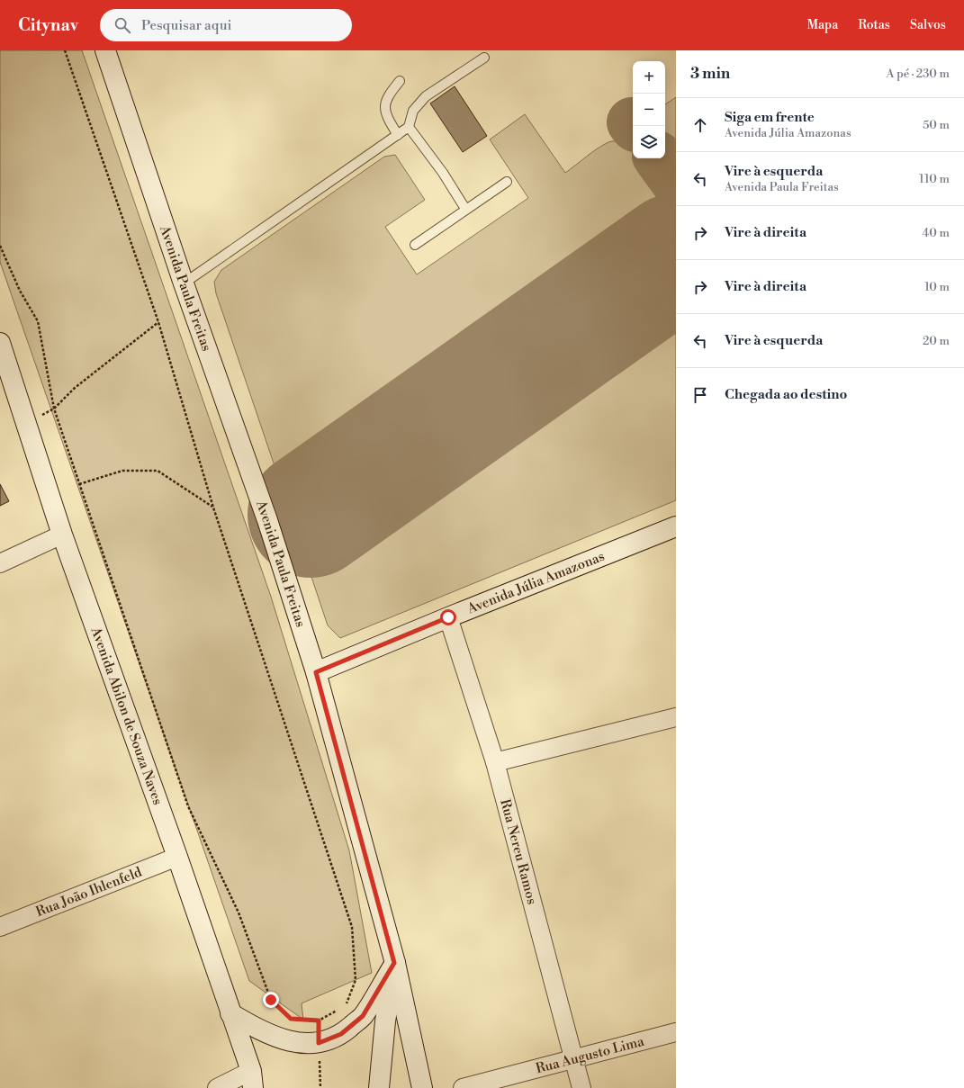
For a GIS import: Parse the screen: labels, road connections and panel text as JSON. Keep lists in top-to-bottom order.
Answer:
{
  "streets": {
    "main road": ["Avenida Paula Freitas", "Avenida Júlia Amazonas", "Avenida Abilon de Souza Naves"],
    "street": ["Rua Nereu Ramos", "Rua João Ihlenfeld", "Rua Augusto Lima"]
  },
  "crossings": [
    ["Avenida Paula Freitas", "Avenida Júlia Amazonas"],
    ["Avenida Júlia Amazonas", "Rua Nereu Ramos"],
    ["Avenida Abilon de Souza Naves", "Rua João Ihlenfeld"],
    ["Rua Nereu Ramos", "Rua Augusto Lima"]
  ],
  "page": {
    "header": "Citynav",
    "search": "Pesquisar aqui",
    "nav": ["Mapa", "Rotas", "Salvos"],
    "heading": ["3 min", "A pé · 230 m"],
    "map_buttons": ["+", "−"],
    "list": [
      ["Siga em frente", "Avenida Júlia Amazonas", "50 m"],
      ["Vire à esquerda", "Avenida Paula Freitas", "110 m"],
      ["Vire à direita", "40 m"],
      ["Vire à direita", "10 m"],
      ["Vire à esquerda", "20 m"],
      "Chegada ao destino"
    ]
  }
}
